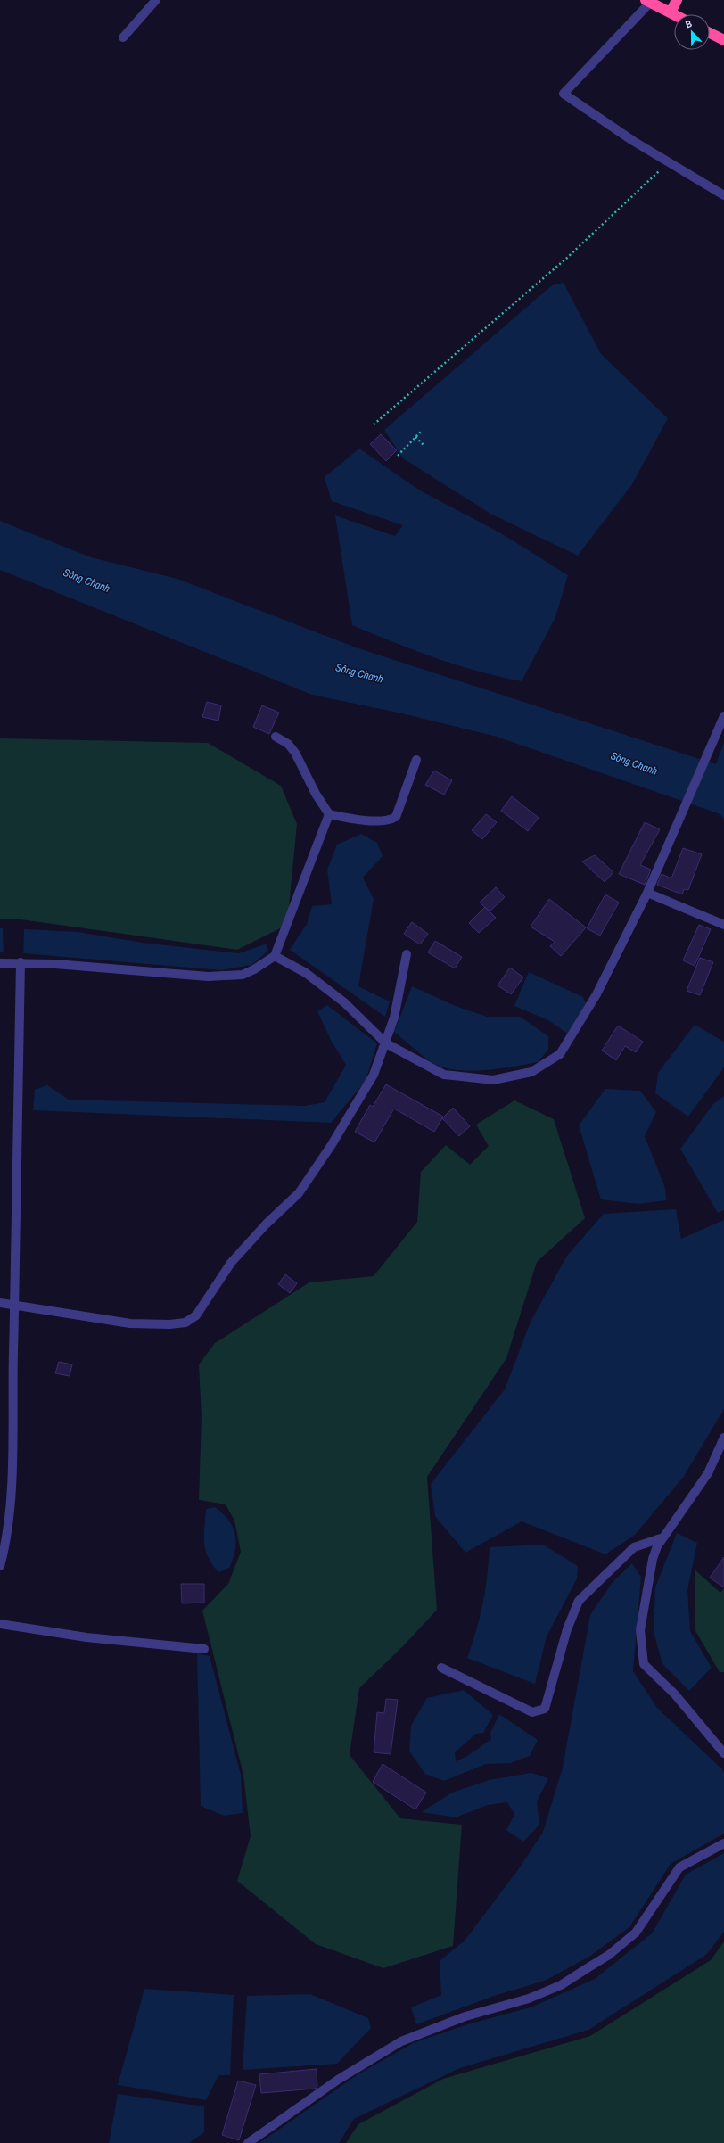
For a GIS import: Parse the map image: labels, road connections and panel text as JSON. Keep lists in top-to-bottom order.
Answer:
{
  "water": ["Sông Chanh"],
  "north": "top"
}
